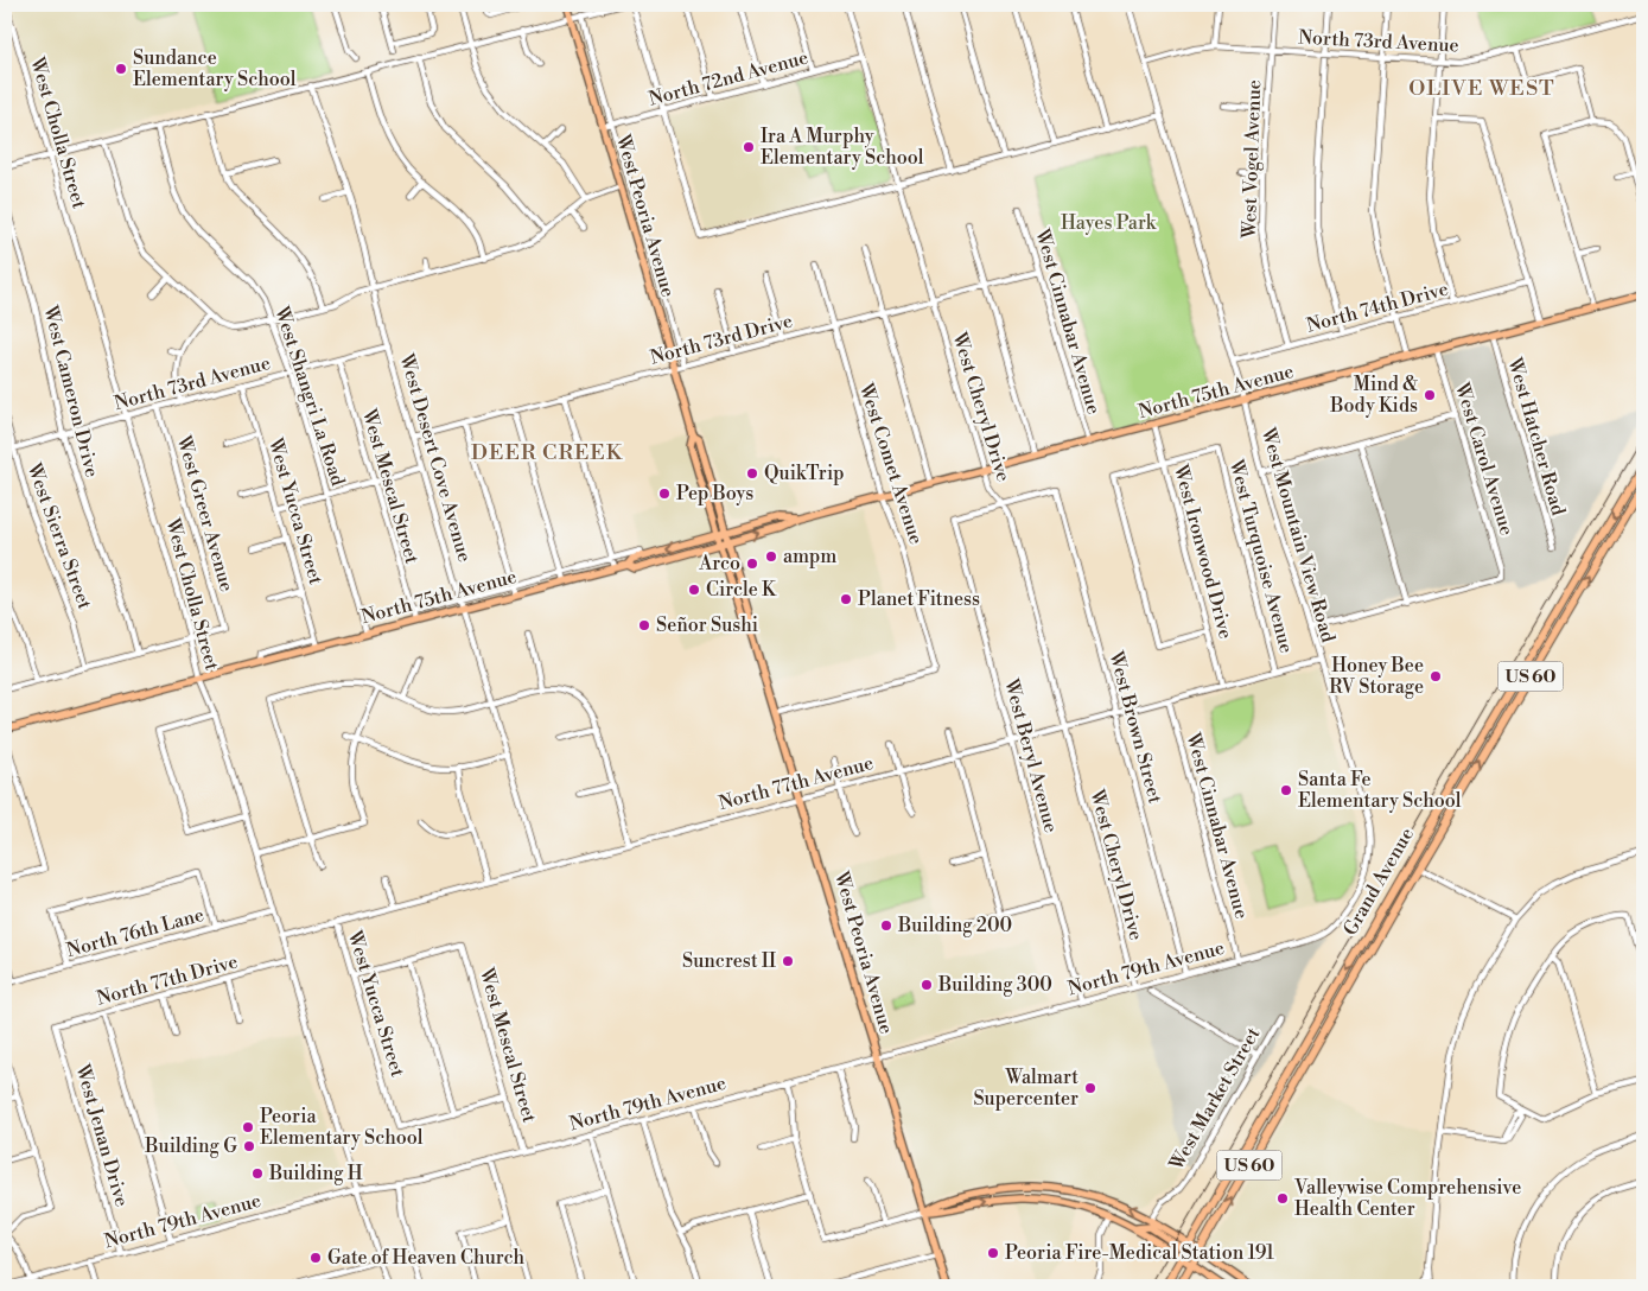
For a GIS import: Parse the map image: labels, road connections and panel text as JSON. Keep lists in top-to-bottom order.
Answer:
{
  "streets": {
    "highway": ["US 60", "Grand Avenue"],
    "main road": ["West Peoria Avenue", "North 75th Avenue"],
    "street": [
      "North 73rd Avenue",
      "North 72nd Avenue",
      "West Cholla Street",
      "West Vogel Avenue",
      "North 74th Drive",
      "West Cinnabar Avenue",
      "North 73rd Drive",
      "West Cameron Drive",
      "West Shangri La Road",
      "West Cheryl Drive",
      "West Hatcher Road",
      "West Desert Cove Avenue",
      "West Carol Avenue",
      "West Comet Avenue",
      "West Mescal Street",
      "West Yucca Street",
      "West Greer Avenue",
      "West Mountain View Road",
      "West Sierra Street",
      "West Ironwood Drive",
      "West Turquoise Avenue",
      "West Brown Street",
      "West Beryl Avenue",
      "North 77th Avenue",
      "North 76th Lane",
      "North 79th Avenue",
      "North 77th Drive",
      "West Market Street",
      "West Jenan Drive"
    ]
  },
  "crossings": [
    ["North 73rd Avenue", "West Cholla Street"],
    ["North 73rd Avenue", "West Vogel Avenue"],
    ["North 73rd Avenue", "West Cameron Drive"],
    ["North 73rd Avenue", "West Shangri La Road"],
    ["North 73rd Avenue", "West Desert Cove Avenue"],
    ["North 73rd Avenue", "West Mescal Street"],
    ["North 73rd Avenue", "West Yucca Street"],
    ["North 73rd Avenue", "West Greer Avenue"],
    ["North 73rd Avenue", "West Mountain View Road"],
    ["North 73rd Avenue", "West Sierra Street"],
    ["North 72nd Avenue", "West Peoria Avenue"],
    ["North 72nd Avenue", "West Cheryl Drive"],
    ["West Cholla Street", "North 75th Avenue"],
    ["West Cholla Street", "West Greer Avenue"],
    ["West Cholla Street", "North 77th Avenue"],
    ["West Cholla Street", "North 76th Lane"],
    ["West Cholla Street", "North 79th Avenue"],
    ["West Cholla Street", "North 77th Drive"],
    ["West Vogel Avenue", "North 74th Drive"],
    ["West Peoria Avenue", "North 73rd Drive"],
    ["West Peoria Avenue", "North 75th Avenue"],
    ["West Peoria Avenue", "West Comet Avenue"],
    ["West Peoria Avenue", "North 77th Avenue"],
    ["West Peoria Avenue", "North 79th Avenue"],
    ["North 74th Drive", "West Mountain View Road"],
    ["West Cinnabar Avenue", "North 73rd Drive"],
    ["West Cinnabar Avenue", "North 75th Avenue"],
    ["West Cinnabar Avenue", "North 77th Avenue"],
    ["West Cinnabar Avenue", "North 79th Avenue"],
    ["North 73rd Drive", "West Cheryl Drive"],
    ["North 73rd Drive", "West Desert Cove Avenue"],
    ["North 73rd Drive", "West Comet Avenue"],
    ["North 75th Avenue", "West Shangri La Road"],
    ["North 75th Avenue", "West Cheryl Drive"],
    ["North 75th Avenue", "West Hatcher Road"],
    ["North 75th Avenue", "West Desert Cove Avenue"],
    ["North 75th Avenue", "West Carol Avenue"],
    ["North 75th Avenue", "West Comet Avenue"],
    ["North 75th Avenue", "West Mescal Street"],
    ["North 75th Avenue", "West Yucca Street"],
    ["North 75th Avenue", "West Mountain View Road"],
    ["North 75th Avenue", "West Ironwood Drive"],
    ["West Cheryl Drive", "West Brown Street"],
    ["West Cheryl Drive", "West Beryl Avenue"],
    ["West Cheryl Drive", "North 77th Avenue"],
    ["West Cheryl Drive", "North 79th Avenue"],
    ["West Desert Cove Avenue", "North 77th Avenue"],
    ["West Mescal Street", "North 79th Avenue"],
    ["West Yucca Street", "North 77th Avenue"],
    ["West Mountain View Road", "North 77th Avenue"],
    ["West Mountain View Road", "North 79th Avenue"],
    ["West Ironwood Drive", "West Turquoise Avenue"],
    ["West Ironwood Drive", "North 77th Avenue"],
    ["West Turquoise Avenue", "North 77th Avenue"],
    ["West Brown Street", "West Beryl Avenue"],
    ["West Brown Street", "North 77th Avenue"],
    ["West Brown Street", "North 79th Avenue"],
    ["West Beryl Avenue", "North 77th Avenue"],
    ["West Beryl Avenue", "North 79th Avenue"],
    ["North 79th Avenue", "West Jenan Drive"],
    ["North 77th Drive", "West Jenan Drive"]
  ],
  "districts": ["OLIVE WEST", "DEER CREEK"],
  "parks": ["Hayes Park"],
  "places": [
    "Sundance Elementary School",
    "Ira A Murphy Elementary School",
    "Mind & Body Kids",
    "QuikTrip",
    "Pep Boys",
    "ampm",
    "Arco",
    "Circle K",
    "Planet Fitness",
    "Señor Sushi",
    "Honey Bee RV Storage",
    "Santa Fe Elementary School",
    "Building 200",
    "Suncrest II",
    "Building 300",
    "Walmart Supercenter",
    "Peoria Elementary School",
    "Building G",
    "Building H",
    "Valleywise Comprehensive Health Center",
    "Peoria Fire-Medical Station 191",
    "Gate of Heaven Church"
  ]
}
